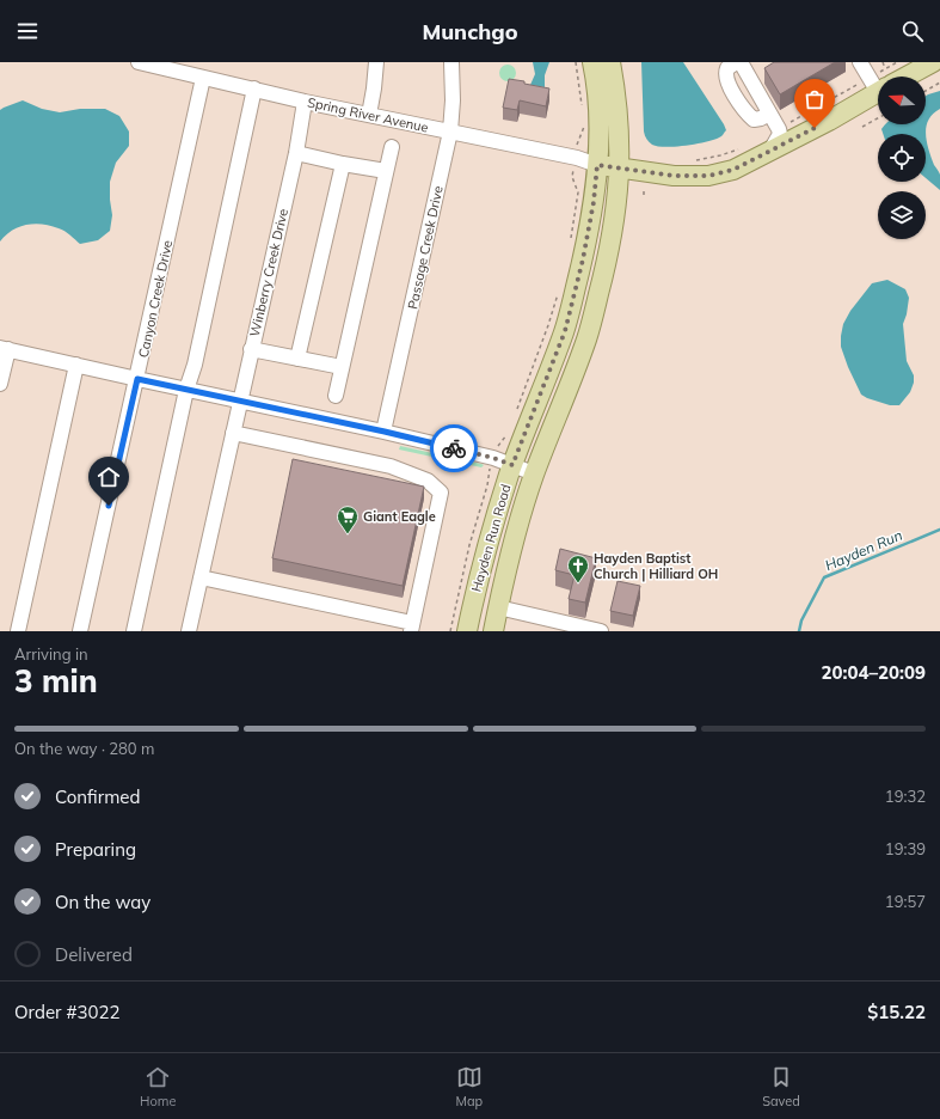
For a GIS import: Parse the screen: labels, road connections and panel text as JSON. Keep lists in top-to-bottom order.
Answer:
{
  "streets": {
    "main road": ["Hayden Run Road"],
    "street": [
      "Spring River Avenue",
      "Passage Creek Drive",
      "Winberry Creek Drive",
      "Canyon Creek Drive"
    ]
  },
  "crossings": [
    ["Spring River Avenue", "Passage Creek Drive"],
    ["Spring River Avenue", "Winberry Creek Drive"],
    ["Spring River Avenue", "Canyon Creek Drive"],
    ["Spring River Avenue", "Hayden Run Road"]
  ],
  "water": ["Hayden Run"],
  "places": {
    "supermarket": ["Giant Eagle"],
    "church": ["Hayden Baptist Church | Hilliard OH"]
  },
  "north": "left",
  "page": {
    "header": "Munchgo",
    "heading": ["3 min", "Arriving in", "20:04–20:09"],
    "panel": ["Order #3022", "$15.22"],
    "bar": "On the way · 280 m",
    "list": [
      ["Confirmed", "19:32"],
      ["Preparing", "19:39"],
      ["On the way", "19:57"],
      "Delivered"
    ],
    "tabs": ["Home", "Map", "Saved"]
  }
}
